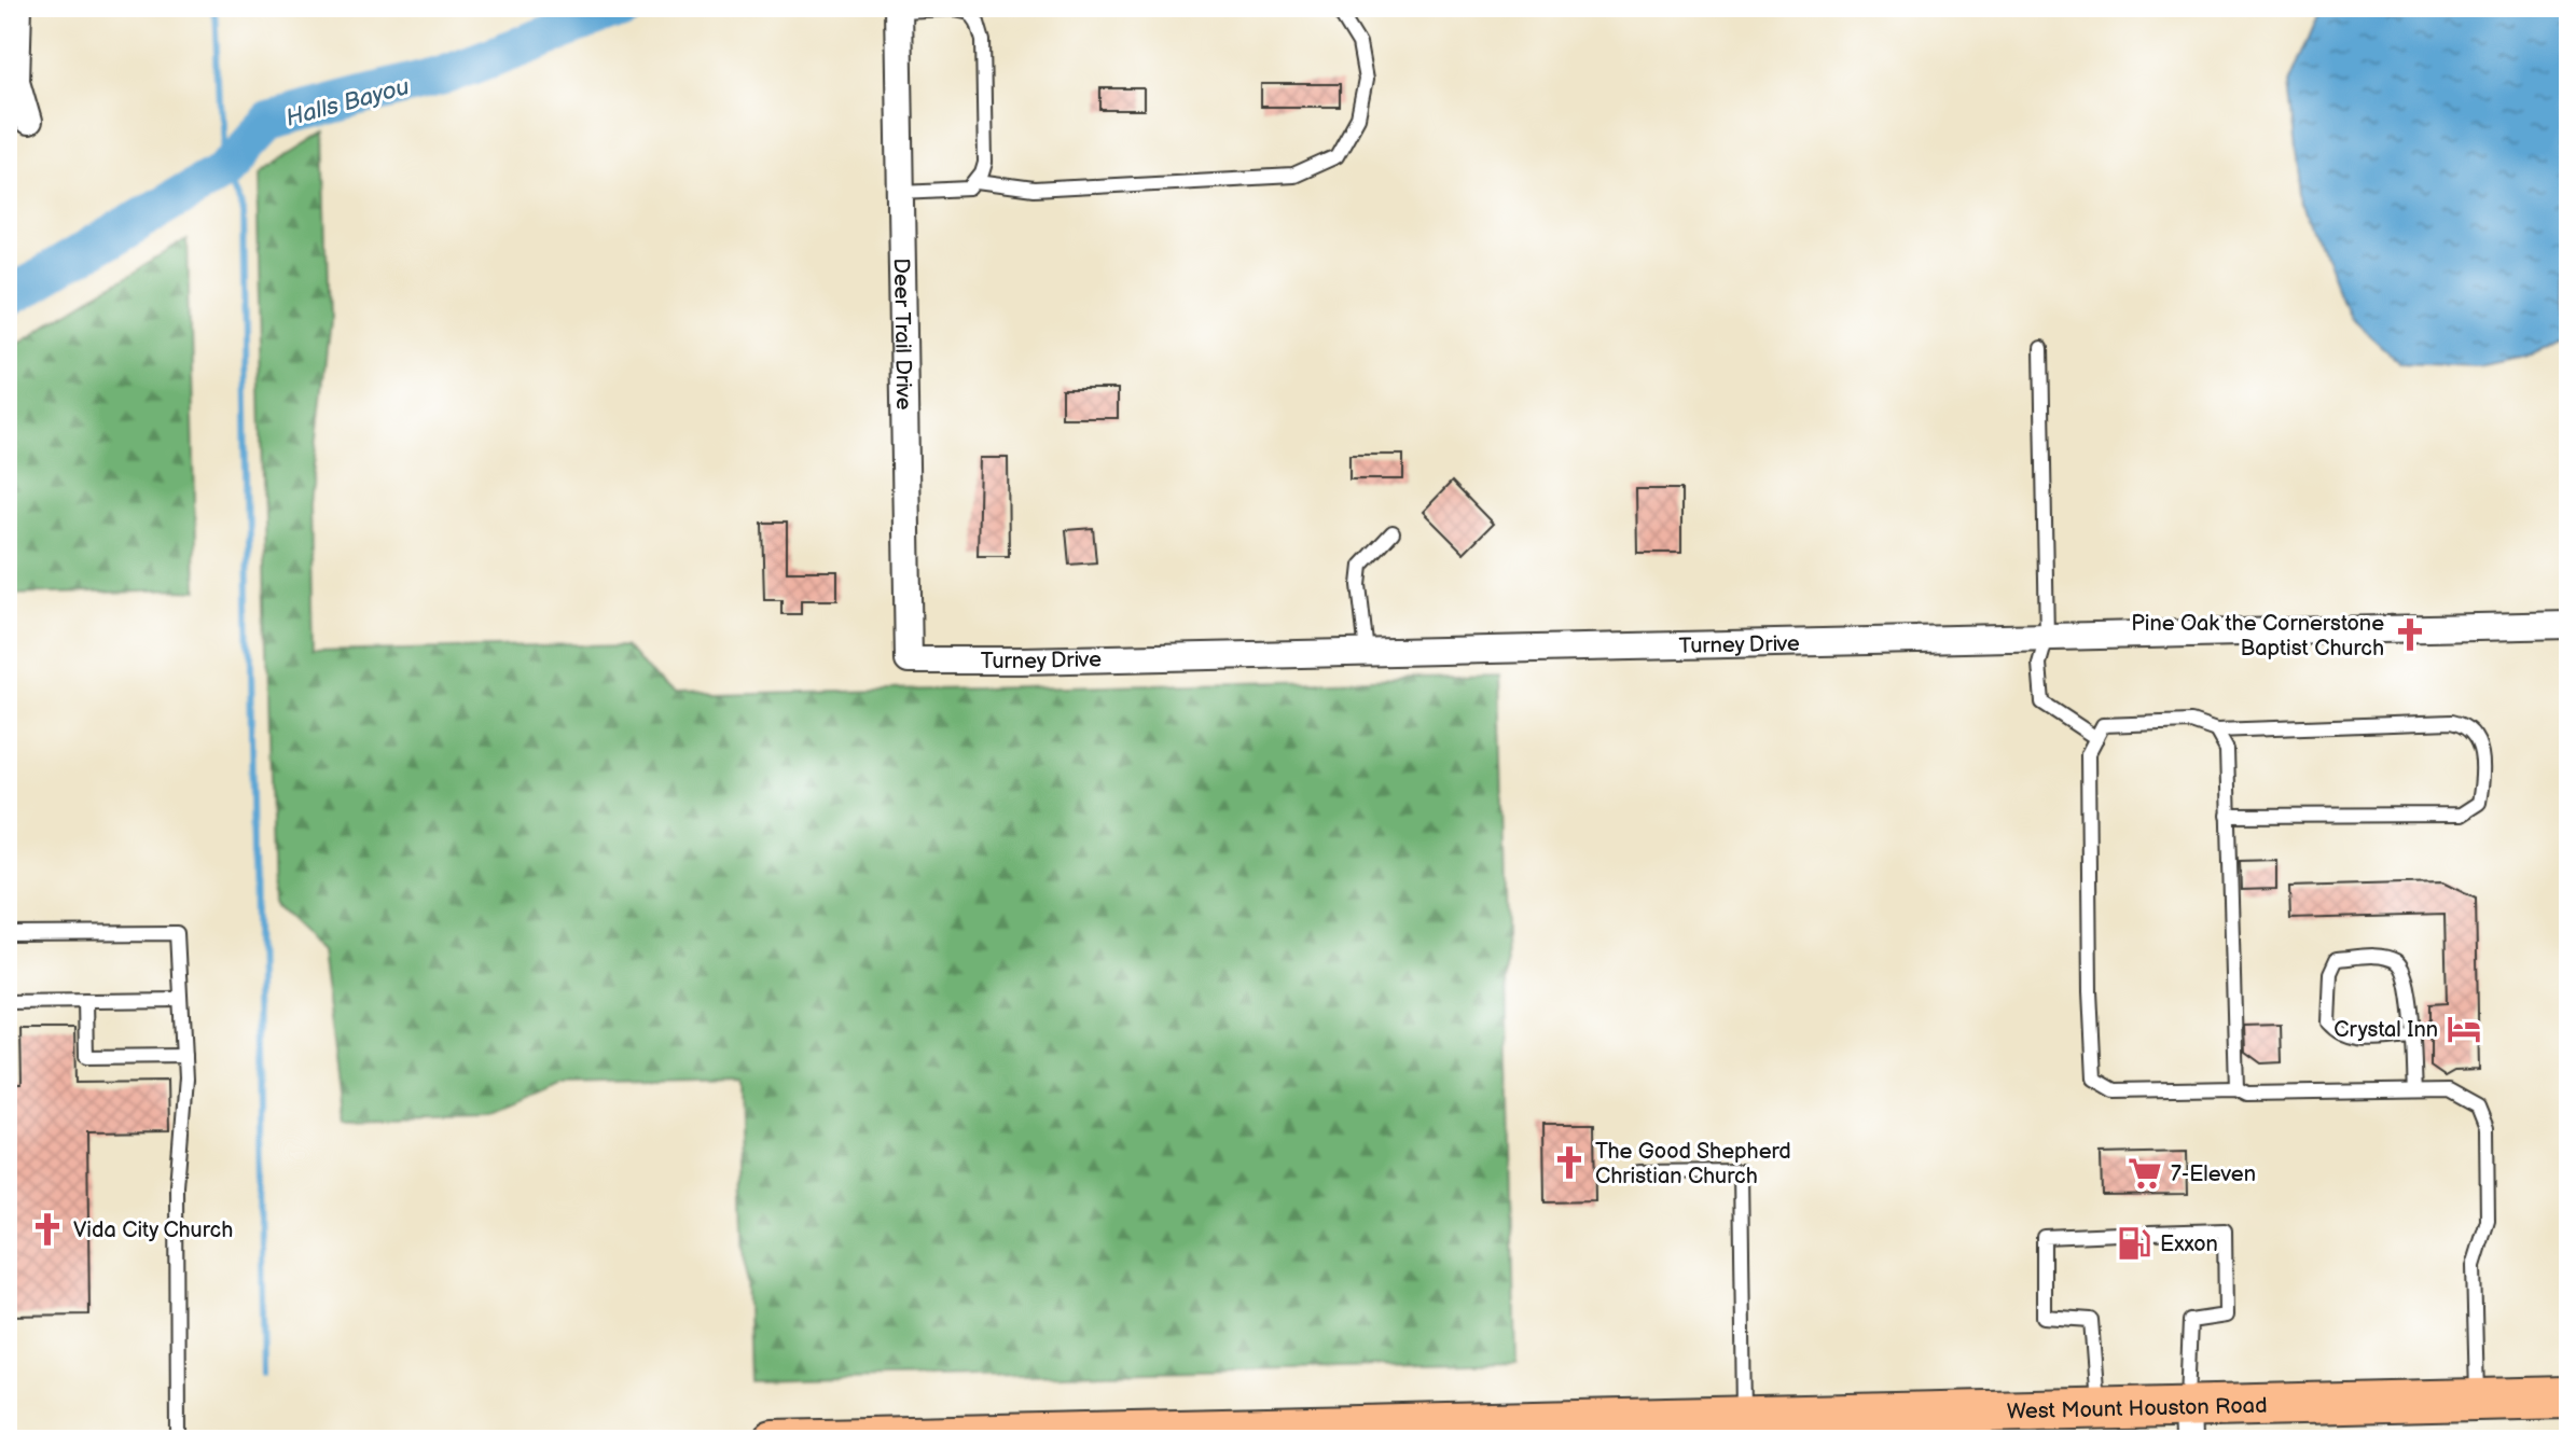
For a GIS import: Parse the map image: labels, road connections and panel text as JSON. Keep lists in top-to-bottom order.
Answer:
{
  "streets": {
    "main road": ["West Mount Houston Road"],
    "street": ["Deer Trail Drive", "Turney Drive"]
  },
  "crossings": [
    ["Deer Trail Drive", "Turney Drive"]
  ],
  "water": ["Halls Bayou"],
  "places": {
    "church": ["Pine Oak the Cornerstone Baptist Church", "The Good Shepherd Christian Church", "Vida City Church"],
    "hotel": ["Crystal Inn"],
    "supermarket": ["7-Eleven"],
    "fuel station": ["Exxon"]
  }
}
